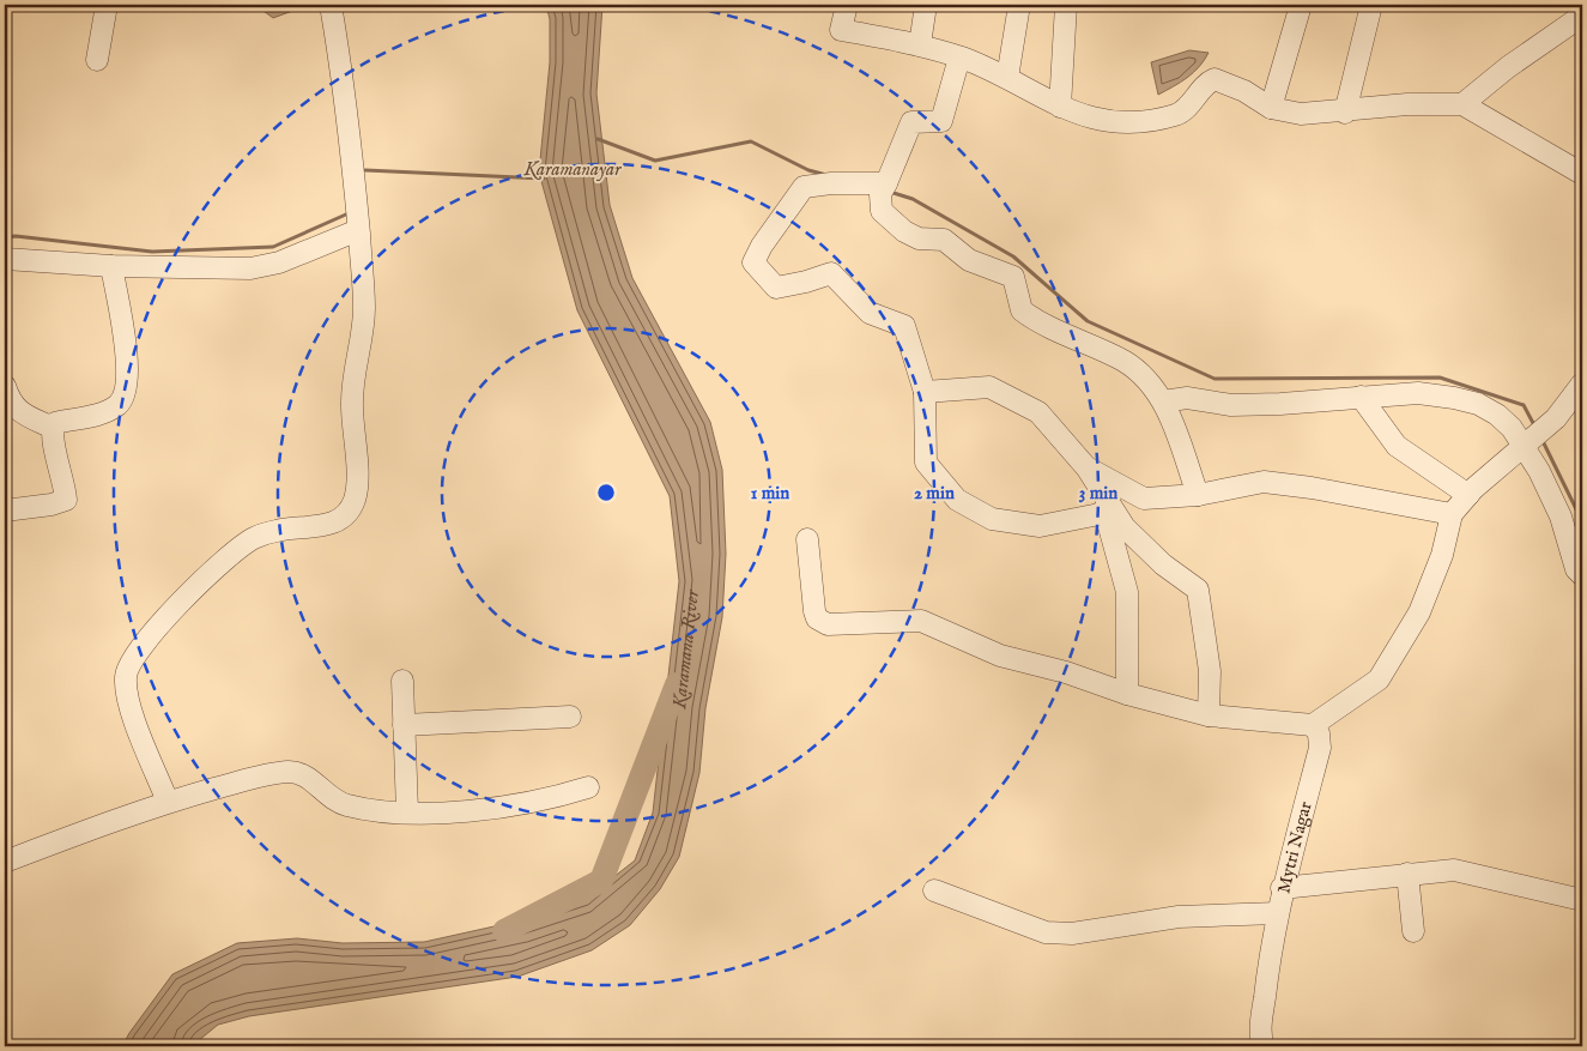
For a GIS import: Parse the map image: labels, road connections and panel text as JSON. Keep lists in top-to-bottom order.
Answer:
{
  "streets": {
    "street": ["Mytri Nagar"]
  },
  "water": ["Karamanayar", "Karamana River"],
  "rings": ["1 min", "2 min", "3 min"]
}
